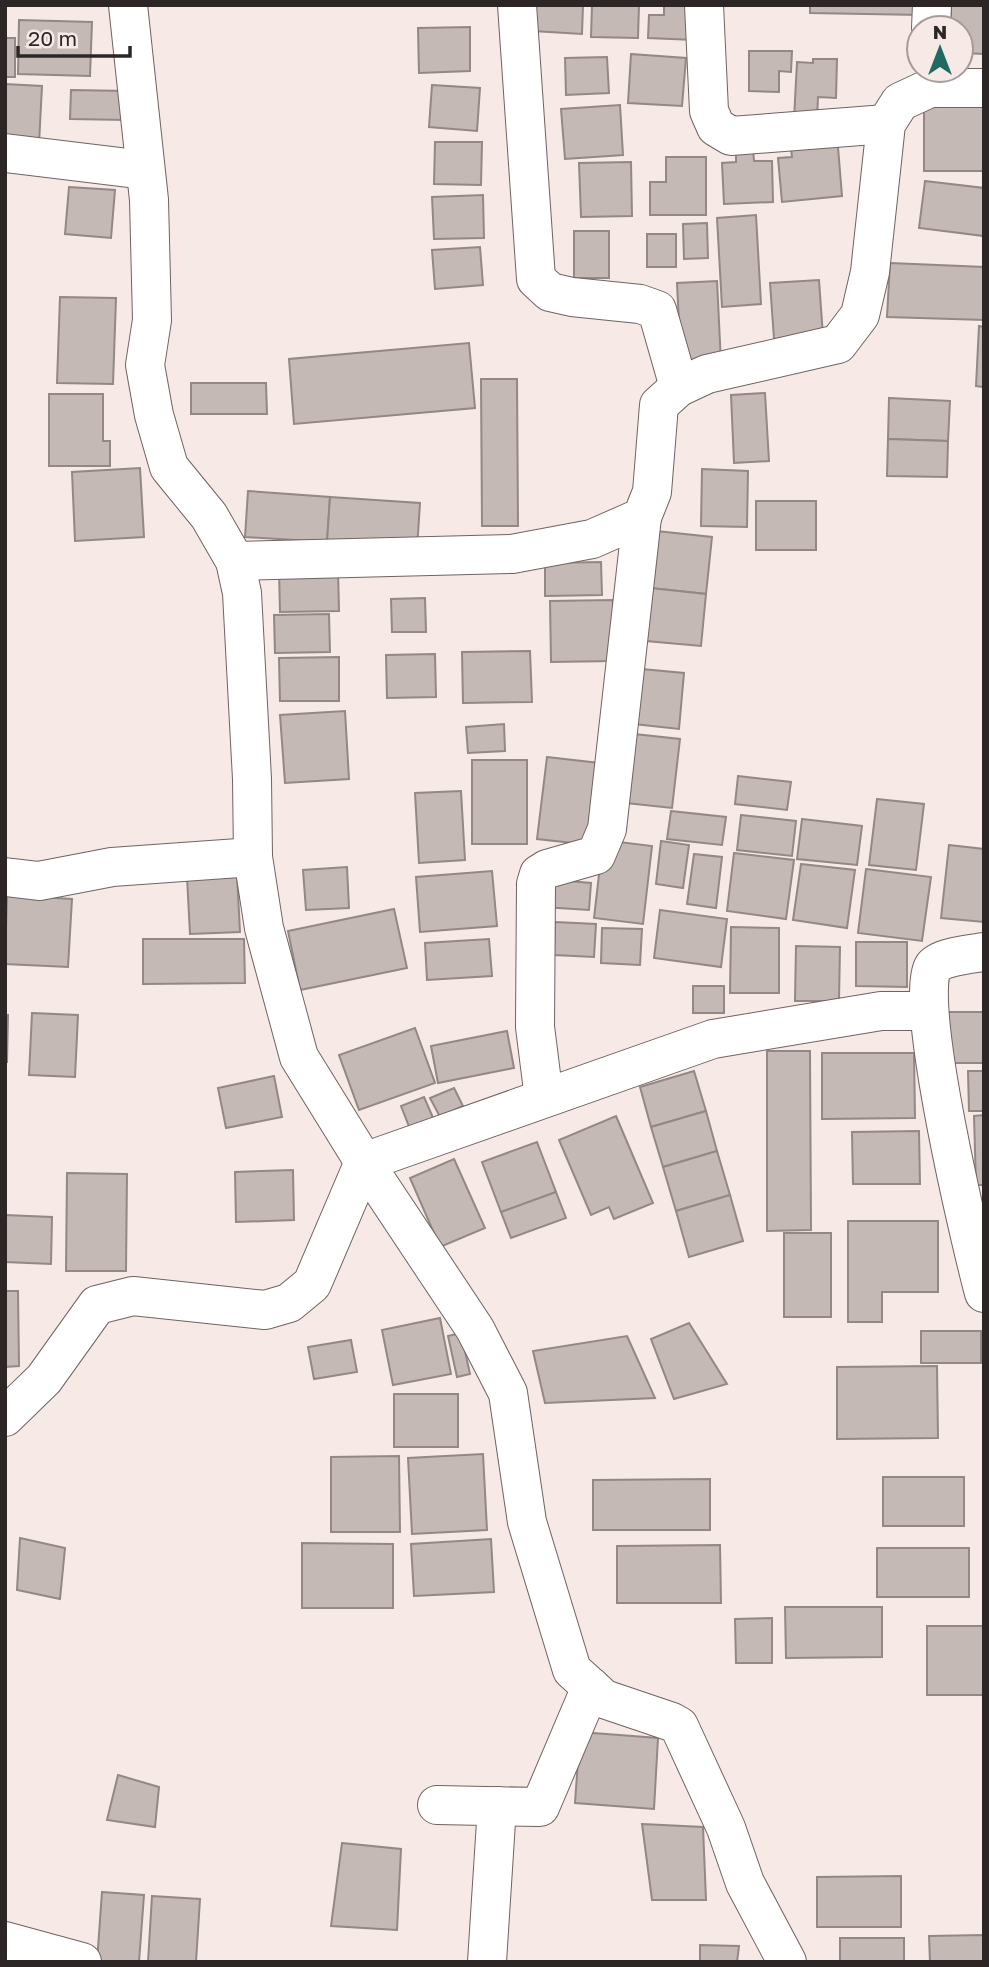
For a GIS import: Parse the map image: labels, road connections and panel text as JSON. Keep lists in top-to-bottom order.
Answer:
{
  "scale_bar": "20 m",
  "north": "top"
}
